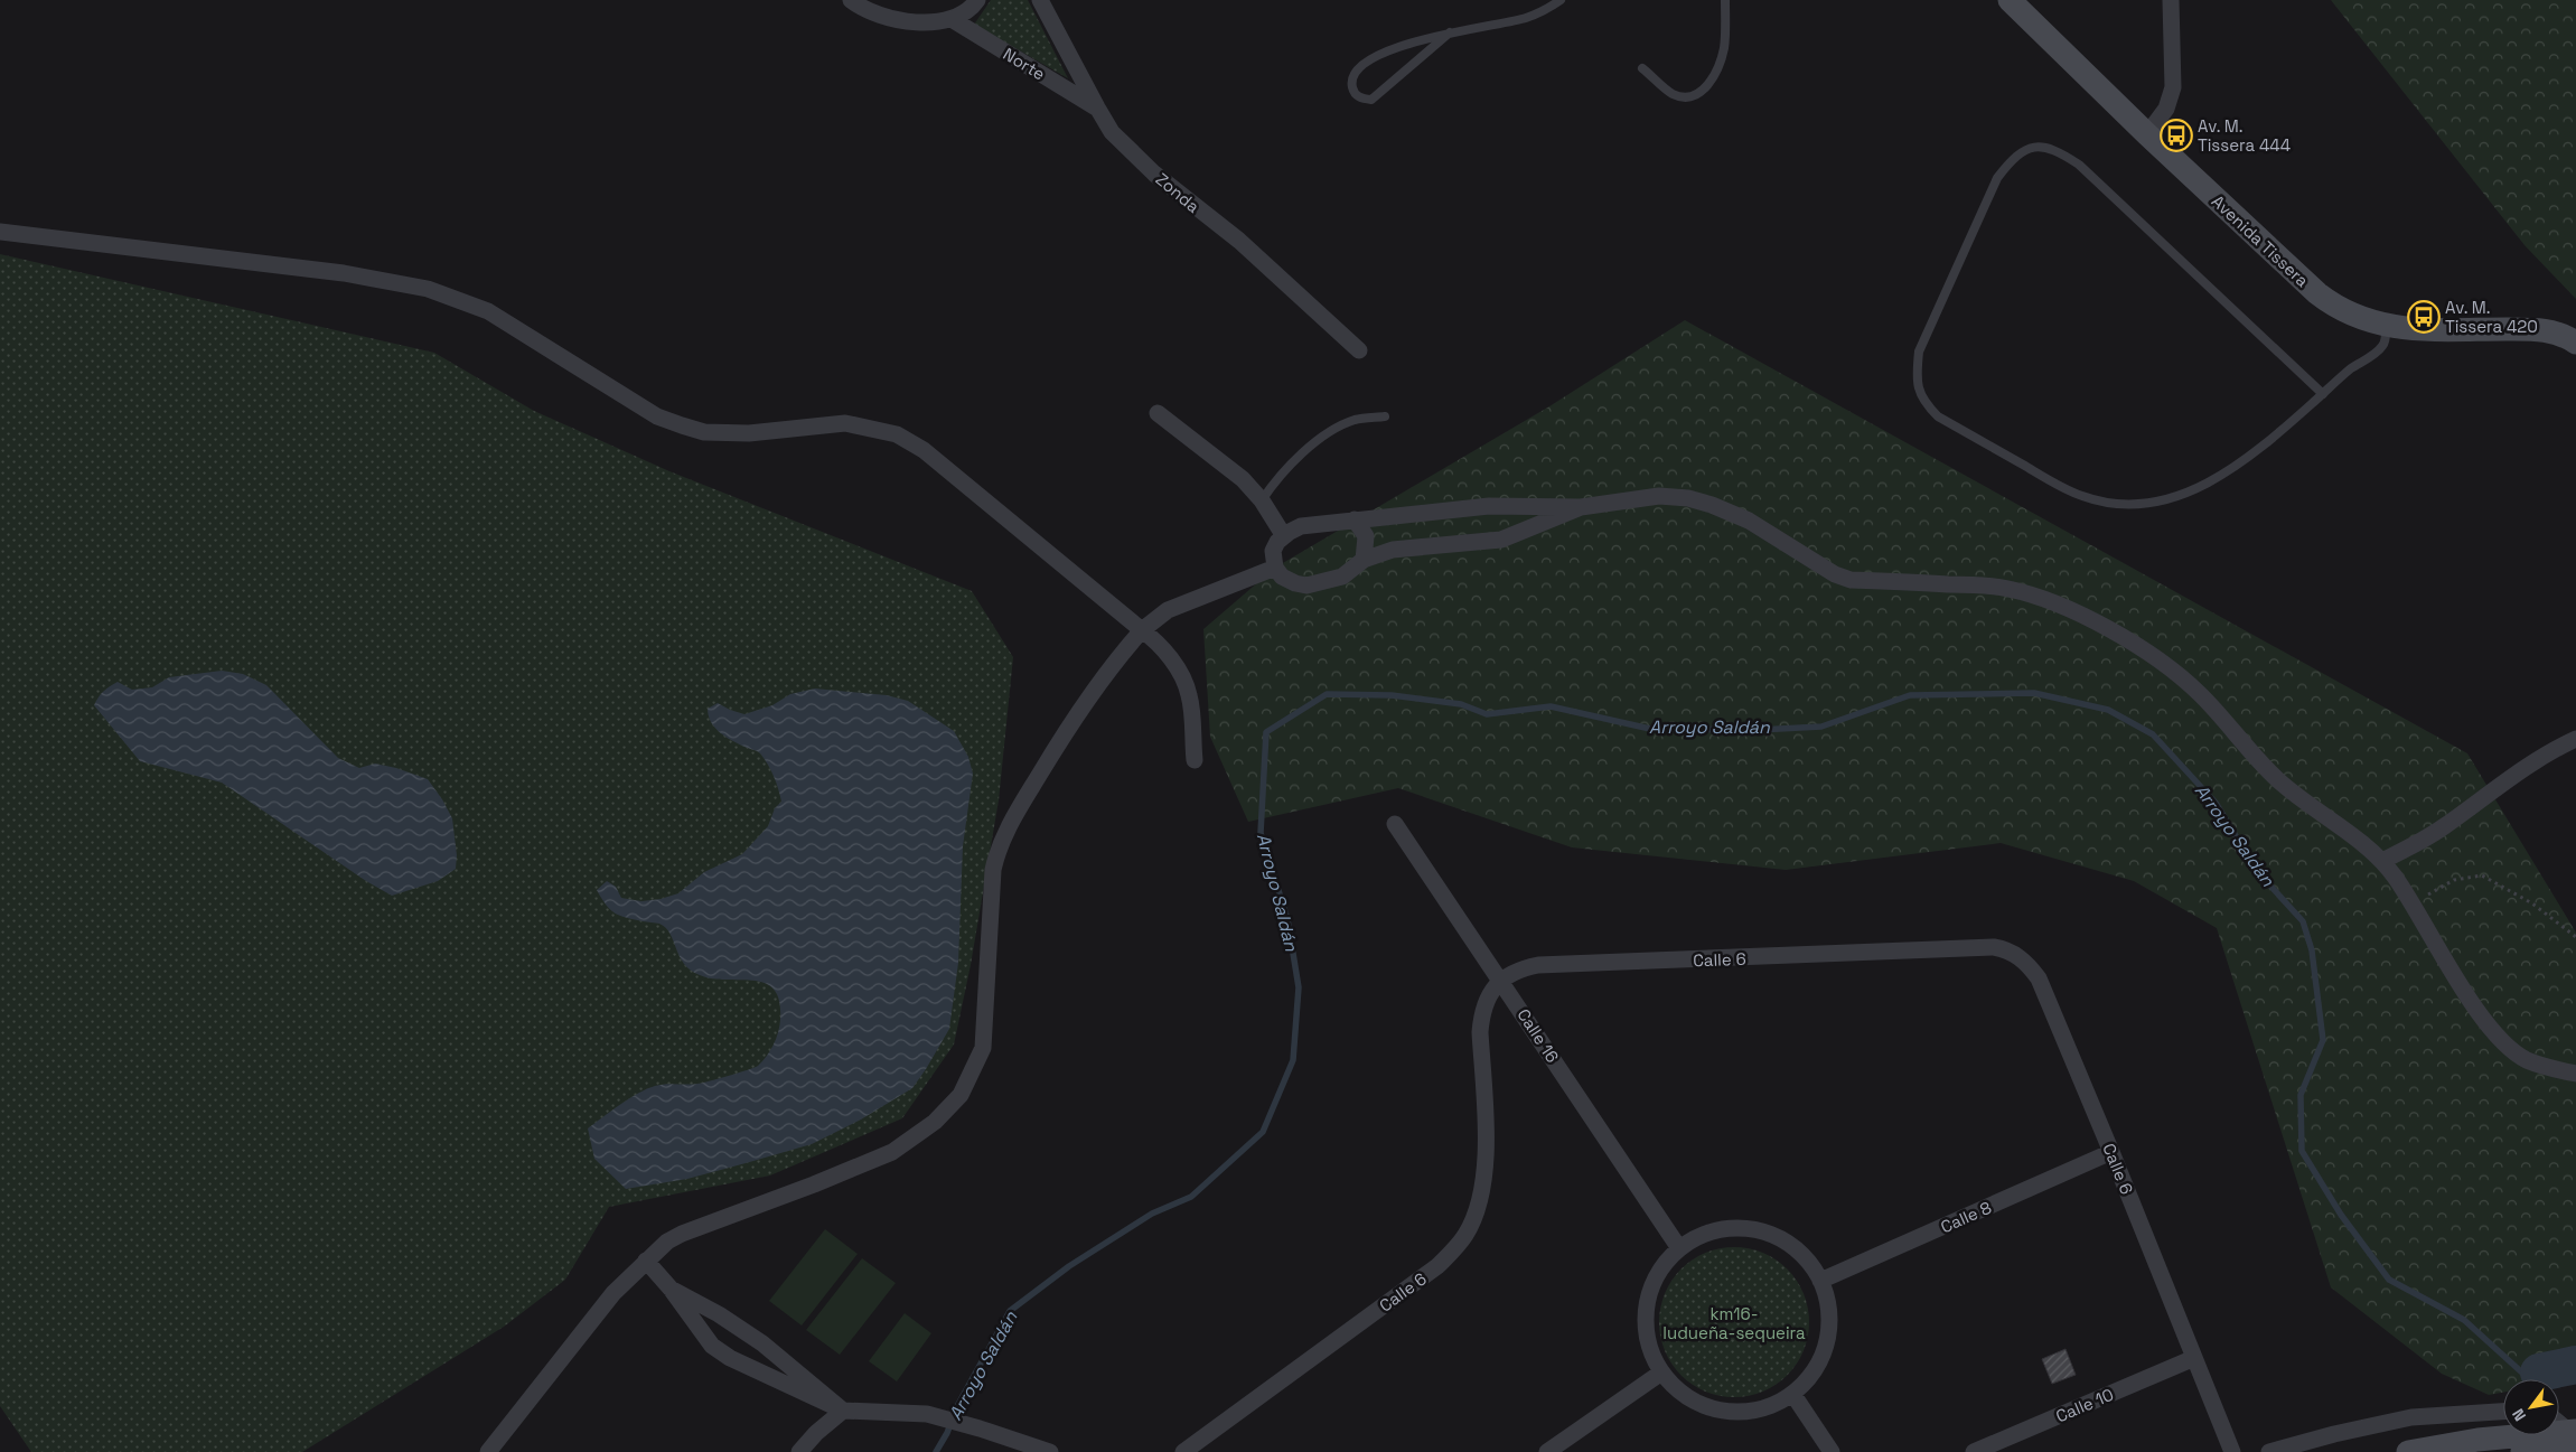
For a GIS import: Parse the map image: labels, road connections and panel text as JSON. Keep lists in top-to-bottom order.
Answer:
{
  "streets": {
    "main road": ["Avenida Tissera"],
    "street": [
      "Norte",
      "Zonda",
      "Calle 6",
      "Calle 16",
      "Calle 8",
      "Calle 10"
    ]
  },
  "crossings": [
    ["Norte", "Zonda"],
    ["Calle 6", "Calle 16"],
    ["Calle 6", "Calle 8"],
    ["Calle 6", "Calle 10"],
    ["Calle 16", "Calle 8"]
  ],
  "water": ["Arroyo Saldán"],
  "parks": ["km16- ludueña-sequeira"],
  "places": {
    "bus stop": ["Av. M. Tissera 444", "Av. M. Tissera 420"]
  },
  "north": "bottom left"
}
